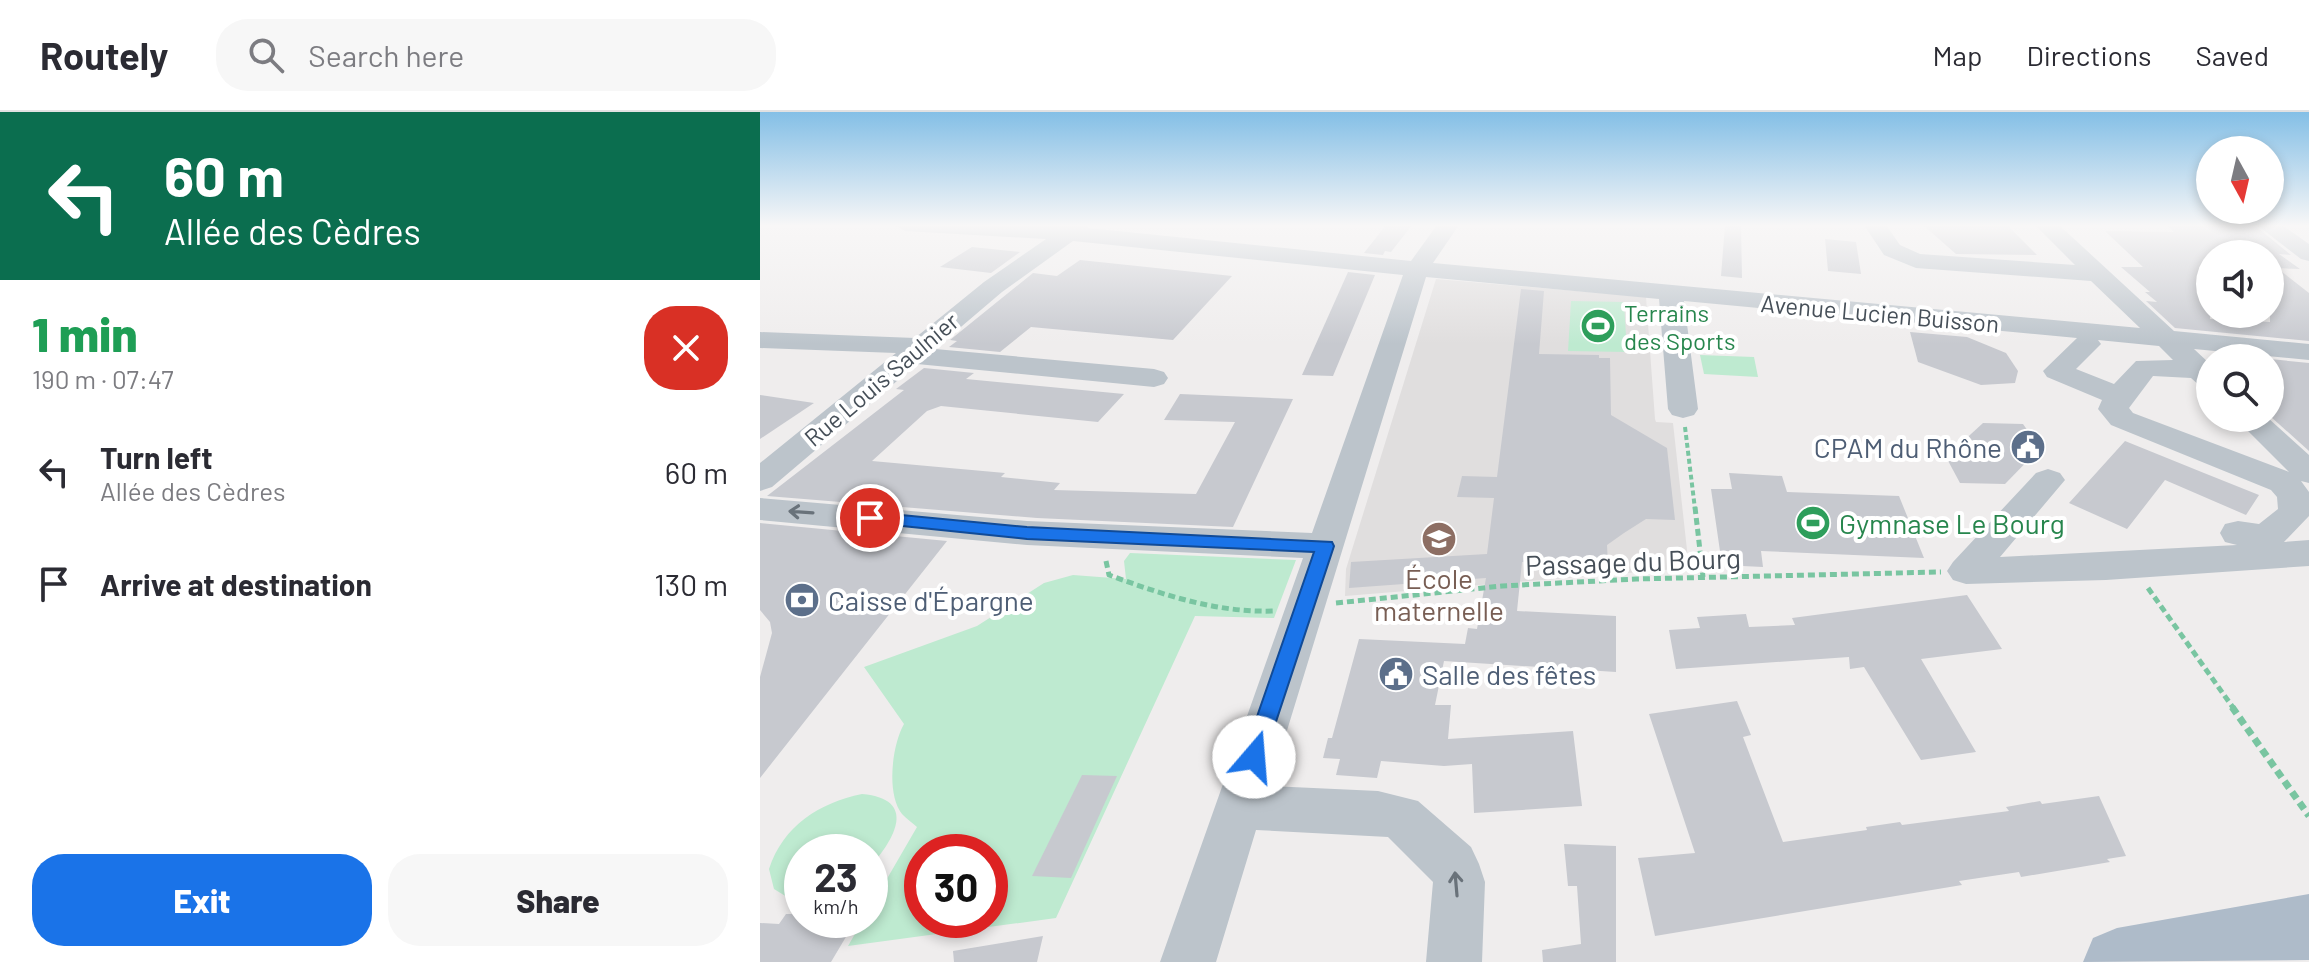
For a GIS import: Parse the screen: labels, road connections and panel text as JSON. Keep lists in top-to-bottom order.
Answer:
{
  "streets": {
    "street": ["Avenue Lucien Buisson", "Rue Louis Saulnier"],
    "path": ["Passage du Bourg"]
  },
  "places": {
    "sports": ["Terrains des Sports", "Gymnase Le Bourg"],
    "public building": ["CPAM du Rhône", "Salle des fêtes"],
    "school or university": ["École maternelle"],
    "bank": ["Caisse d'Épargne"]
  },
  "north": "bottom",
  "page": {
    "header": "Routely",
    "search": "Search here",
    "nav": ["Map", "Directions", "Saved"],
    "turn": ["60 m", "Allée des Cèdres"],
    "heading": ["1 min", "190 m · 07:47"],
    "list": [
      {
        "name": "Turn left",
        "note": "Allée des Cèdres",
        "value": "60 m"
      },
      {
        "name": "Arrive at destination",
        "value": "130 m"
      }
    ],
    "speed": "23 km/h",
    "limit": "30",
    "buttons": ["Exit", "Share"]
  }
}
